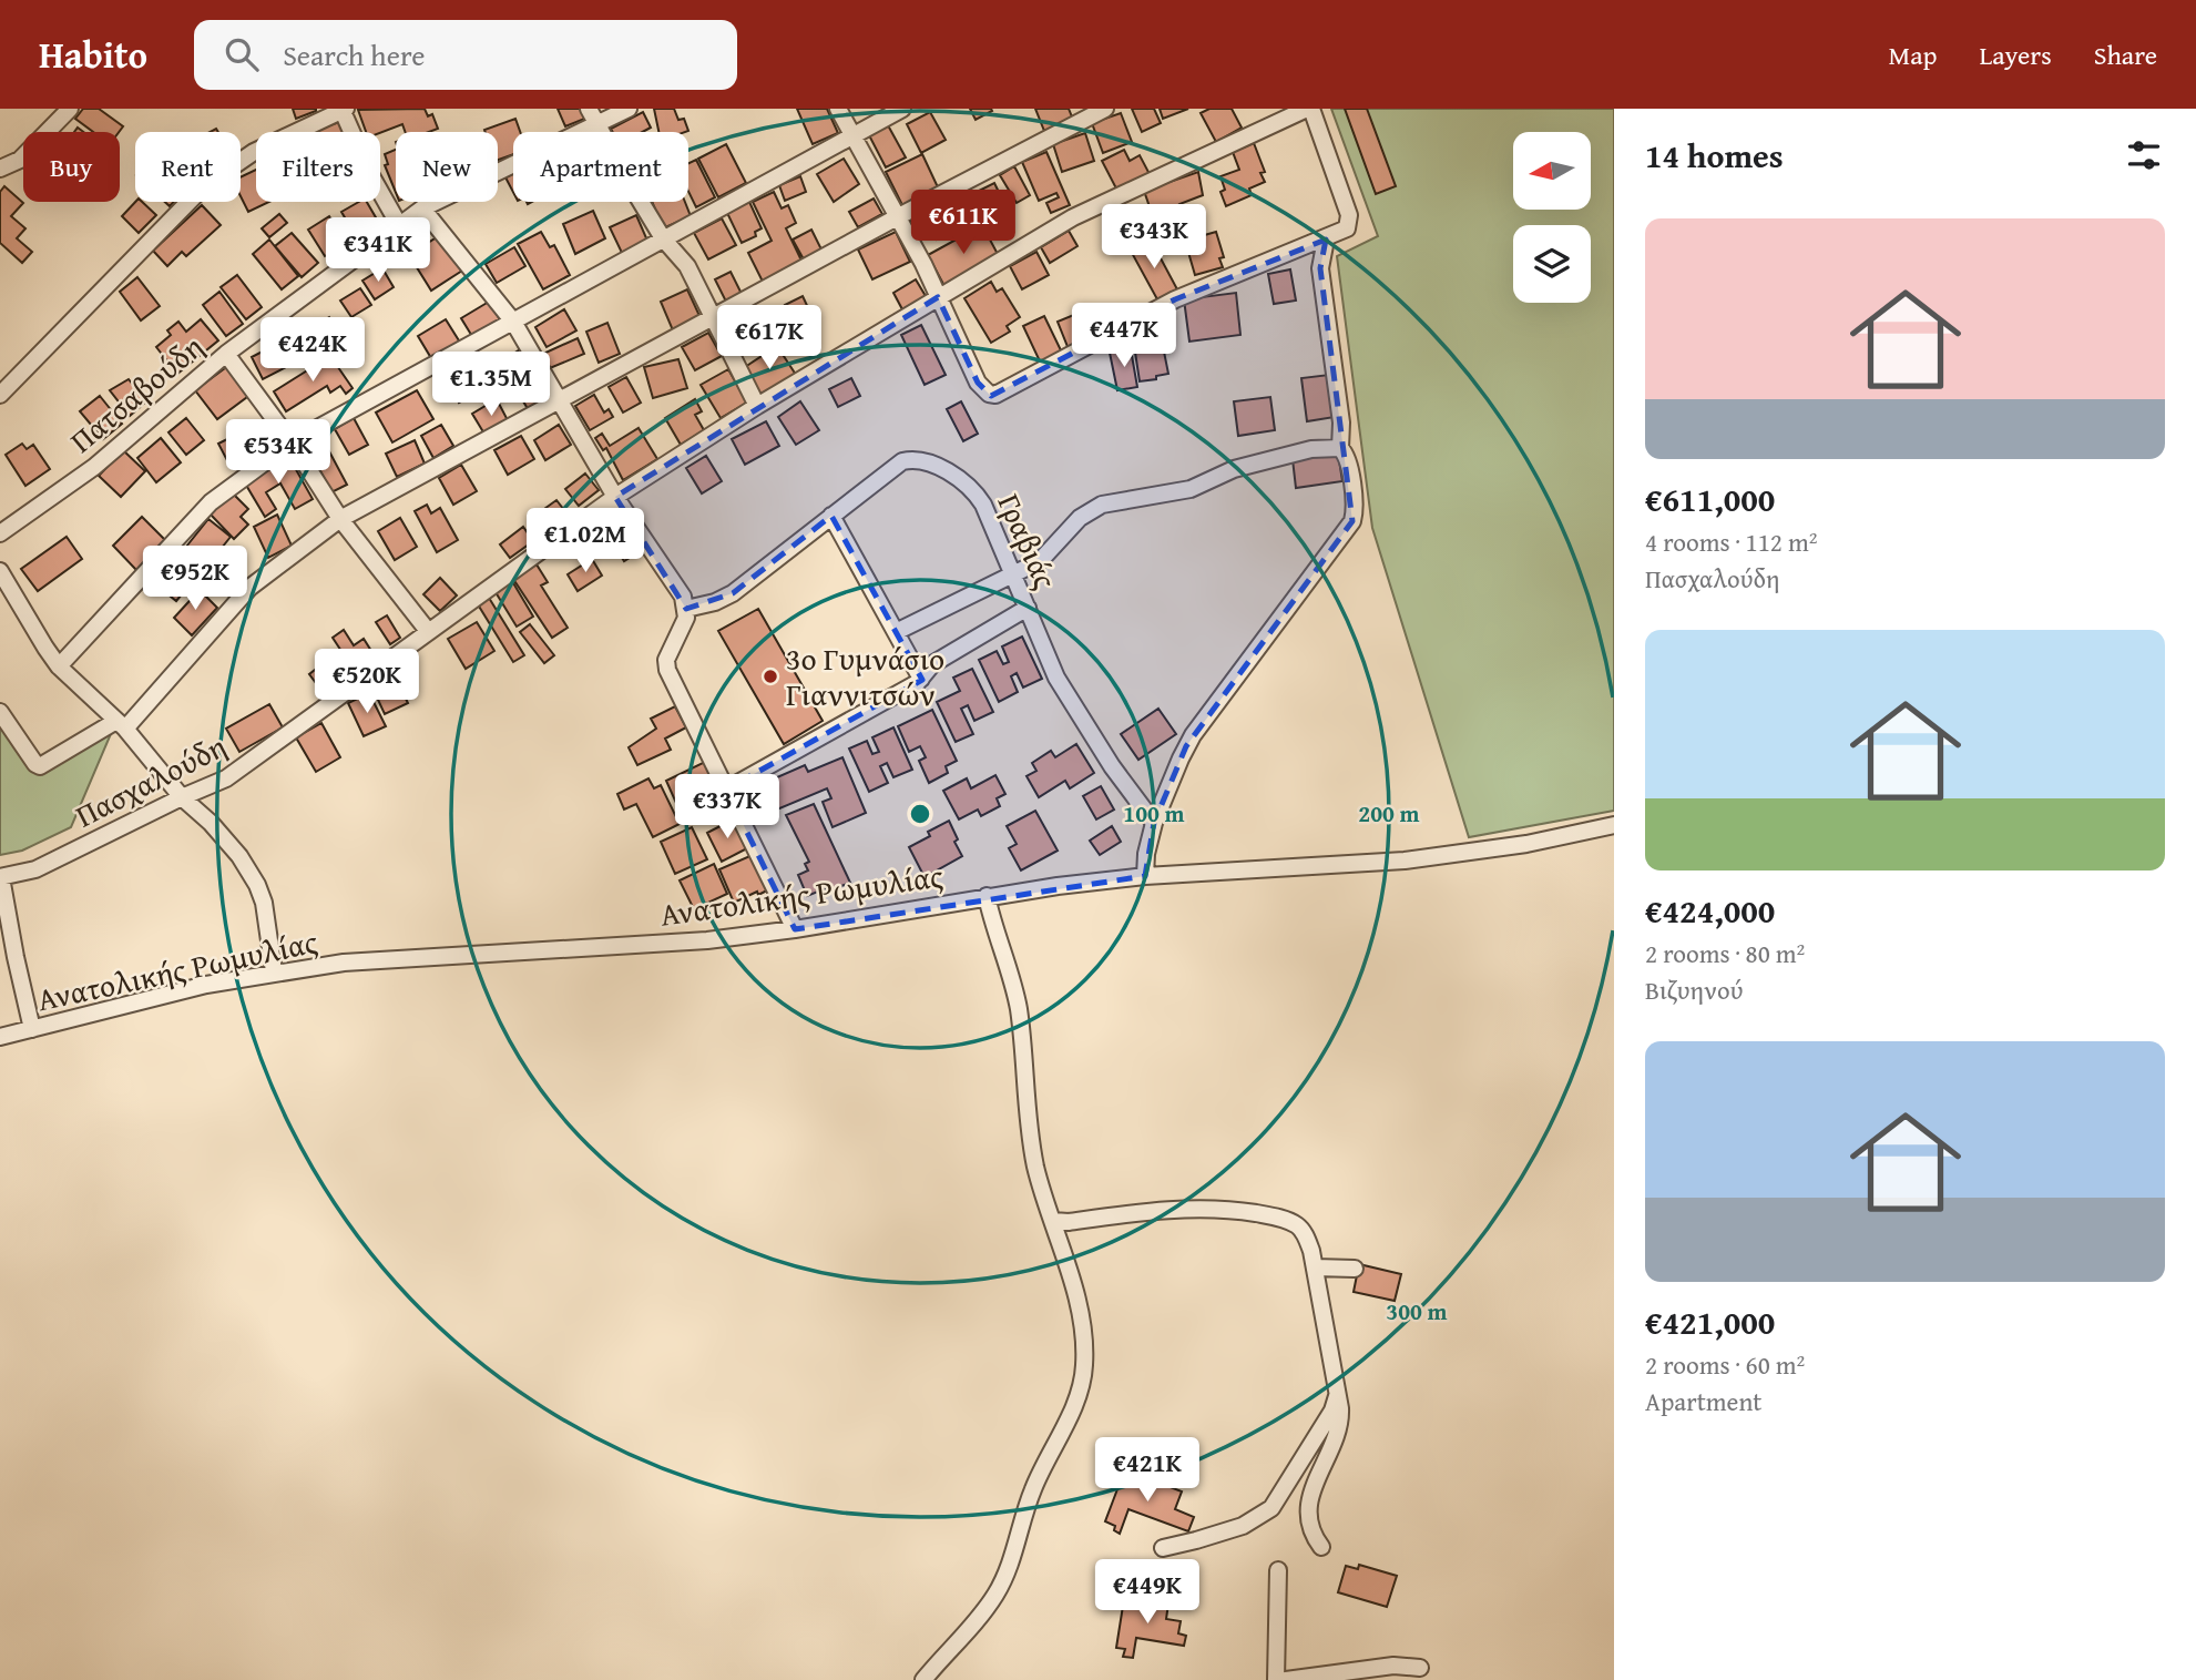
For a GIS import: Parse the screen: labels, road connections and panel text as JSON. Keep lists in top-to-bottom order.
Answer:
{
  "streets": {
    "street": [
      "Πατσαβούδη",
      "Γραβιάς",
      "Πασχαλούδη",
      "Ανατολικής Ρωμυλίας"
    ]
  },
  "places": ["3ο Γυμνάσιο Γιαννιτσών"],
  "north": "left",
  "page": {
    "header": "Habito",
    "search": "Search here",
    "nav": ["Map", "Layers", "Share"],
    "heading": "14 homes",
    "chip": [
      "Buy",
      "Rent",
      "Filters",
      "New",
      "Apartment"
    ],
    "price": [
      "€611K",
      "€343K",
      "€341K",
      "€447K",
      "€617K",
      "€424K",
      "€1.35M",
      "€534K",
      "€1.02M",
      "€952K",
      "€520K",
      "€337K",
      "€421K",
      "€449K"
    ],
    "list": [
      {
        "name": "€611,000",
        "note": "4 rooms · 112 m² · Πασχαλούδη"
      },
      {
        "name": "€424,000",
        "note": "2 rooms · 80 m² · Βιζυηνού"
      },
      {
        "name": "€421,000",
        "note": "2 rooms · 60 m² · Apartment"
      }
    ]
  },
  "rings": ["100 m", "200 m", "300 m"]
}
